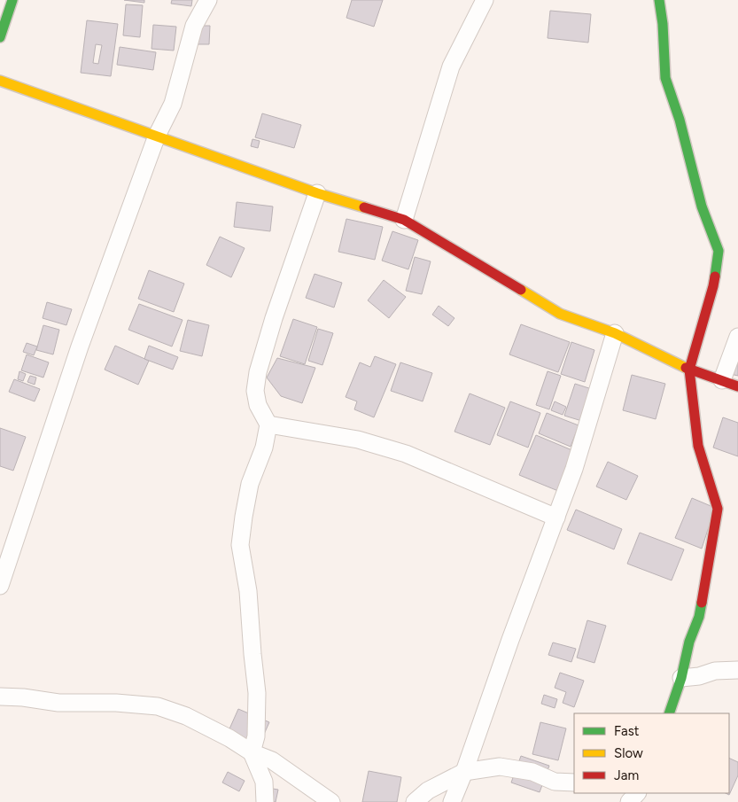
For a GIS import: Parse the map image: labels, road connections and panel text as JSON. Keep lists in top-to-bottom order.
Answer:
{
  "legend": ["Fast", "Slow", "Jam"]
}
